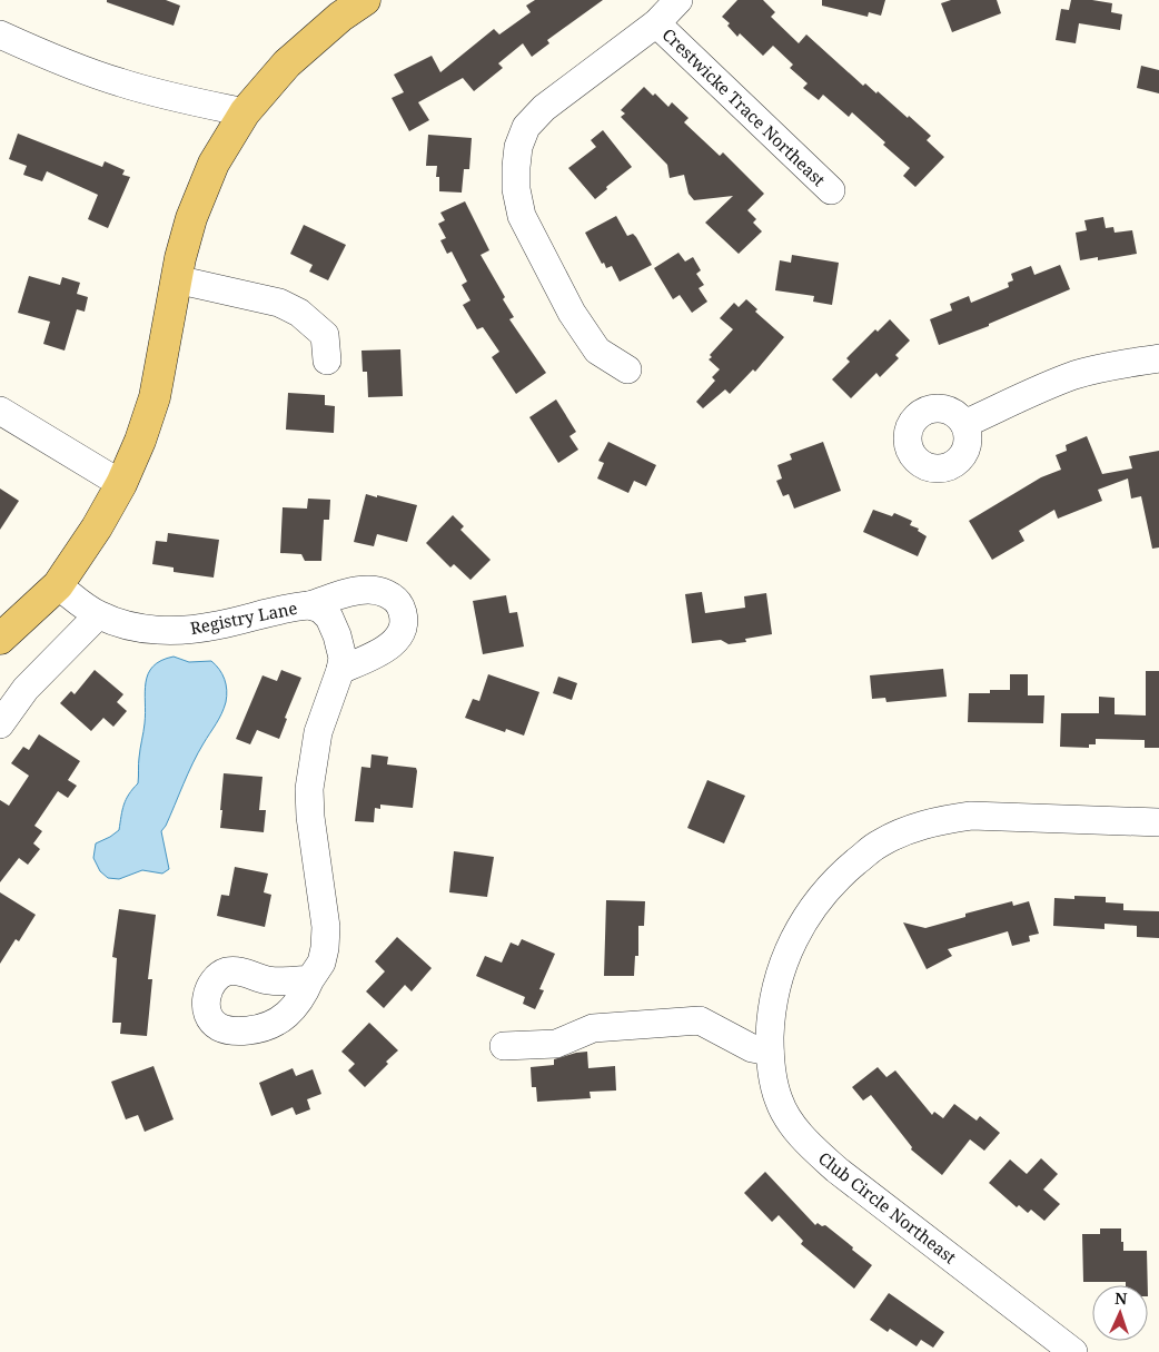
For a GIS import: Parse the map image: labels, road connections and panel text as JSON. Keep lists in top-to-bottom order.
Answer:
{
  "streets": {
    "street": ["Crestwicke Trace Northeast", "Registry Lane", "Club Circle Northeast"]
  },
  "north": "top"
}
